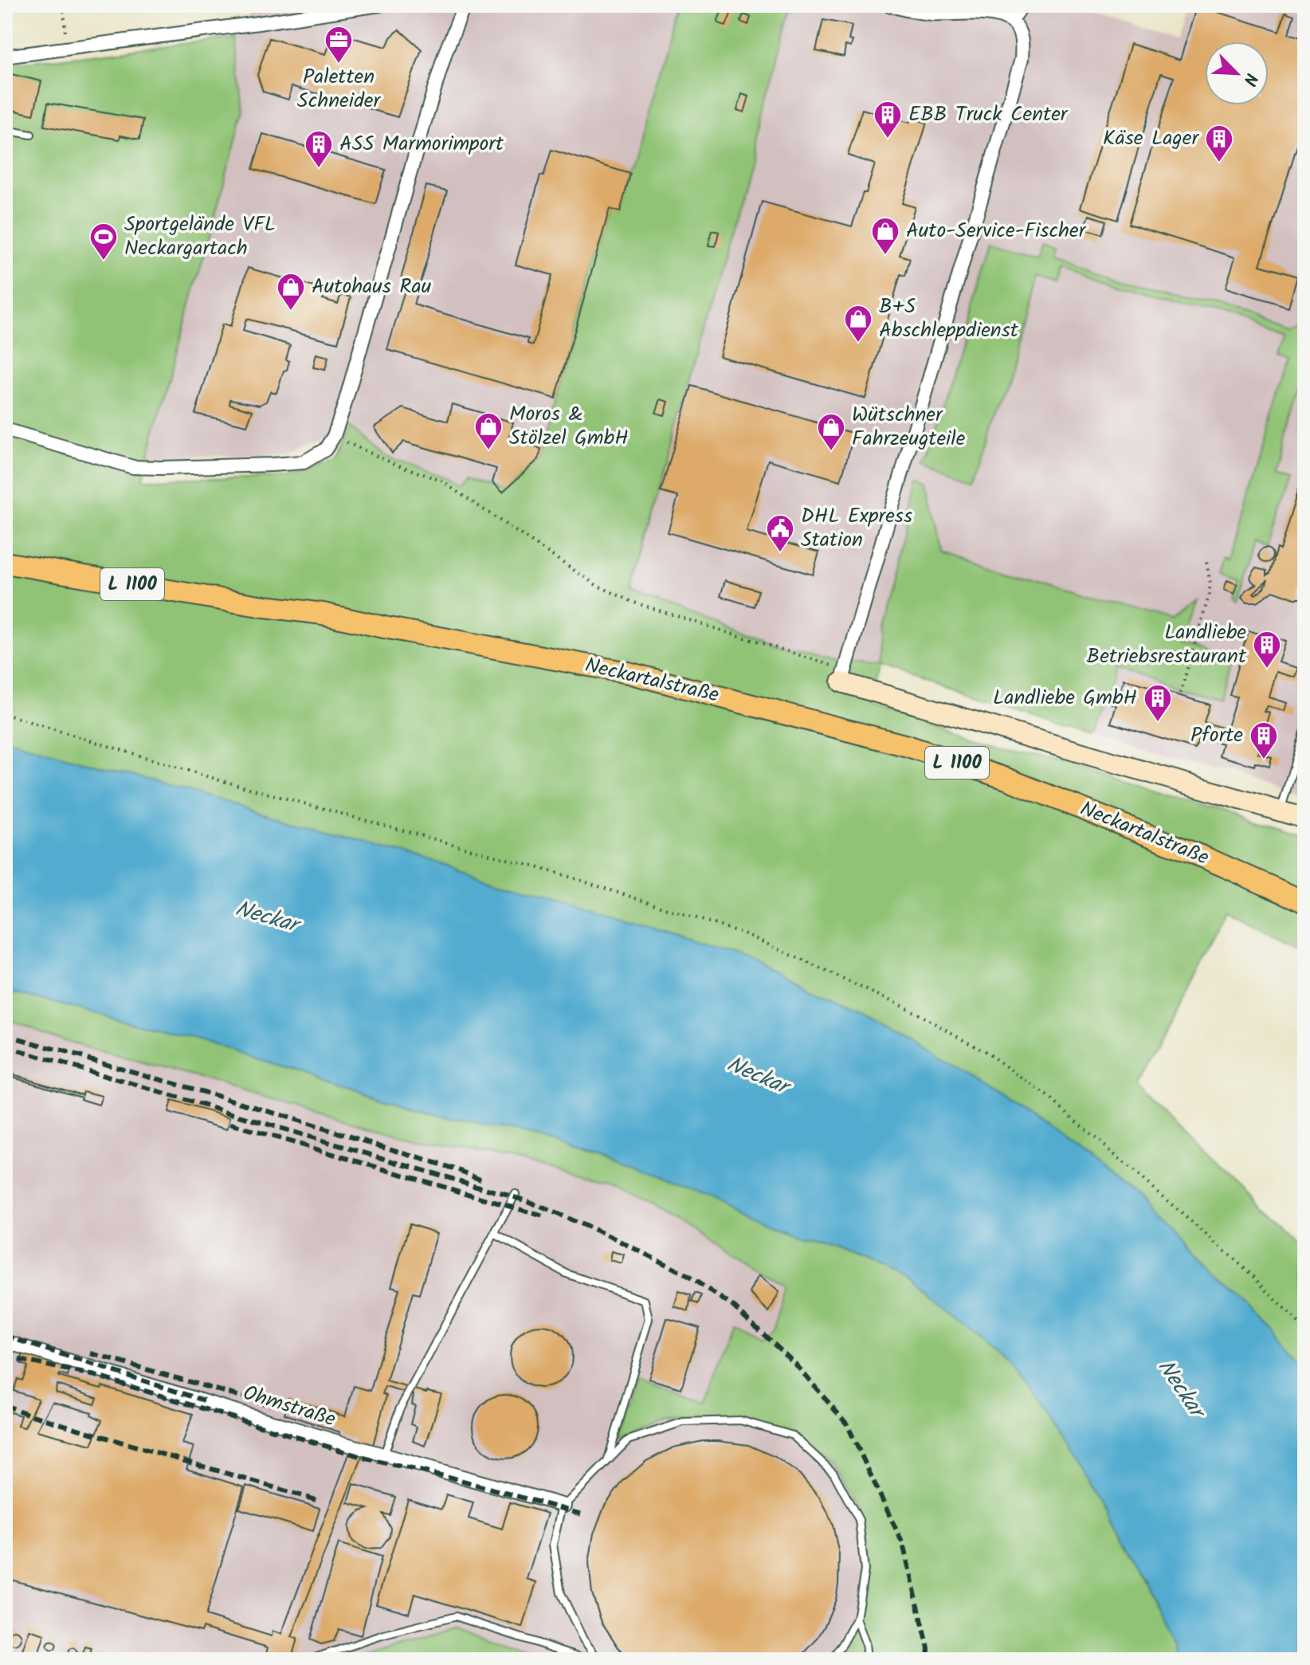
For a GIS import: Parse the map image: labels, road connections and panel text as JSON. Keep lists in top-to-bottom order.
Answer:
{
  "streets": {
    "main road": ["L 1100", "Neckartalstraße"],
    "street": ["Ohmstraße"]
  },
  "water": ["Neckar"],
  "places": {
    "office": ["Paletten Schneider"],
    "building": [
      "EBB Truck Center",
      "Käse Lager",
      "ASS Marmorimport",
      "Landliebe Betriebsrestaurant",
      "Landliebe GmbH",
      "Pforte"
    ],
    "shop": [
      "Auto-Service-Fischer",
      "Autohaus Rau",
      "B+S Abschleppdienst",
      "Moros & Stölzel GmbH",
      "Wütschner Fahrzeugteile"
    ],
    "sports": ["Sportgelände VFL Neckargartach"],
    "public building": ["DHL Express Station"]
  },
  "north": "bottom right"
}
